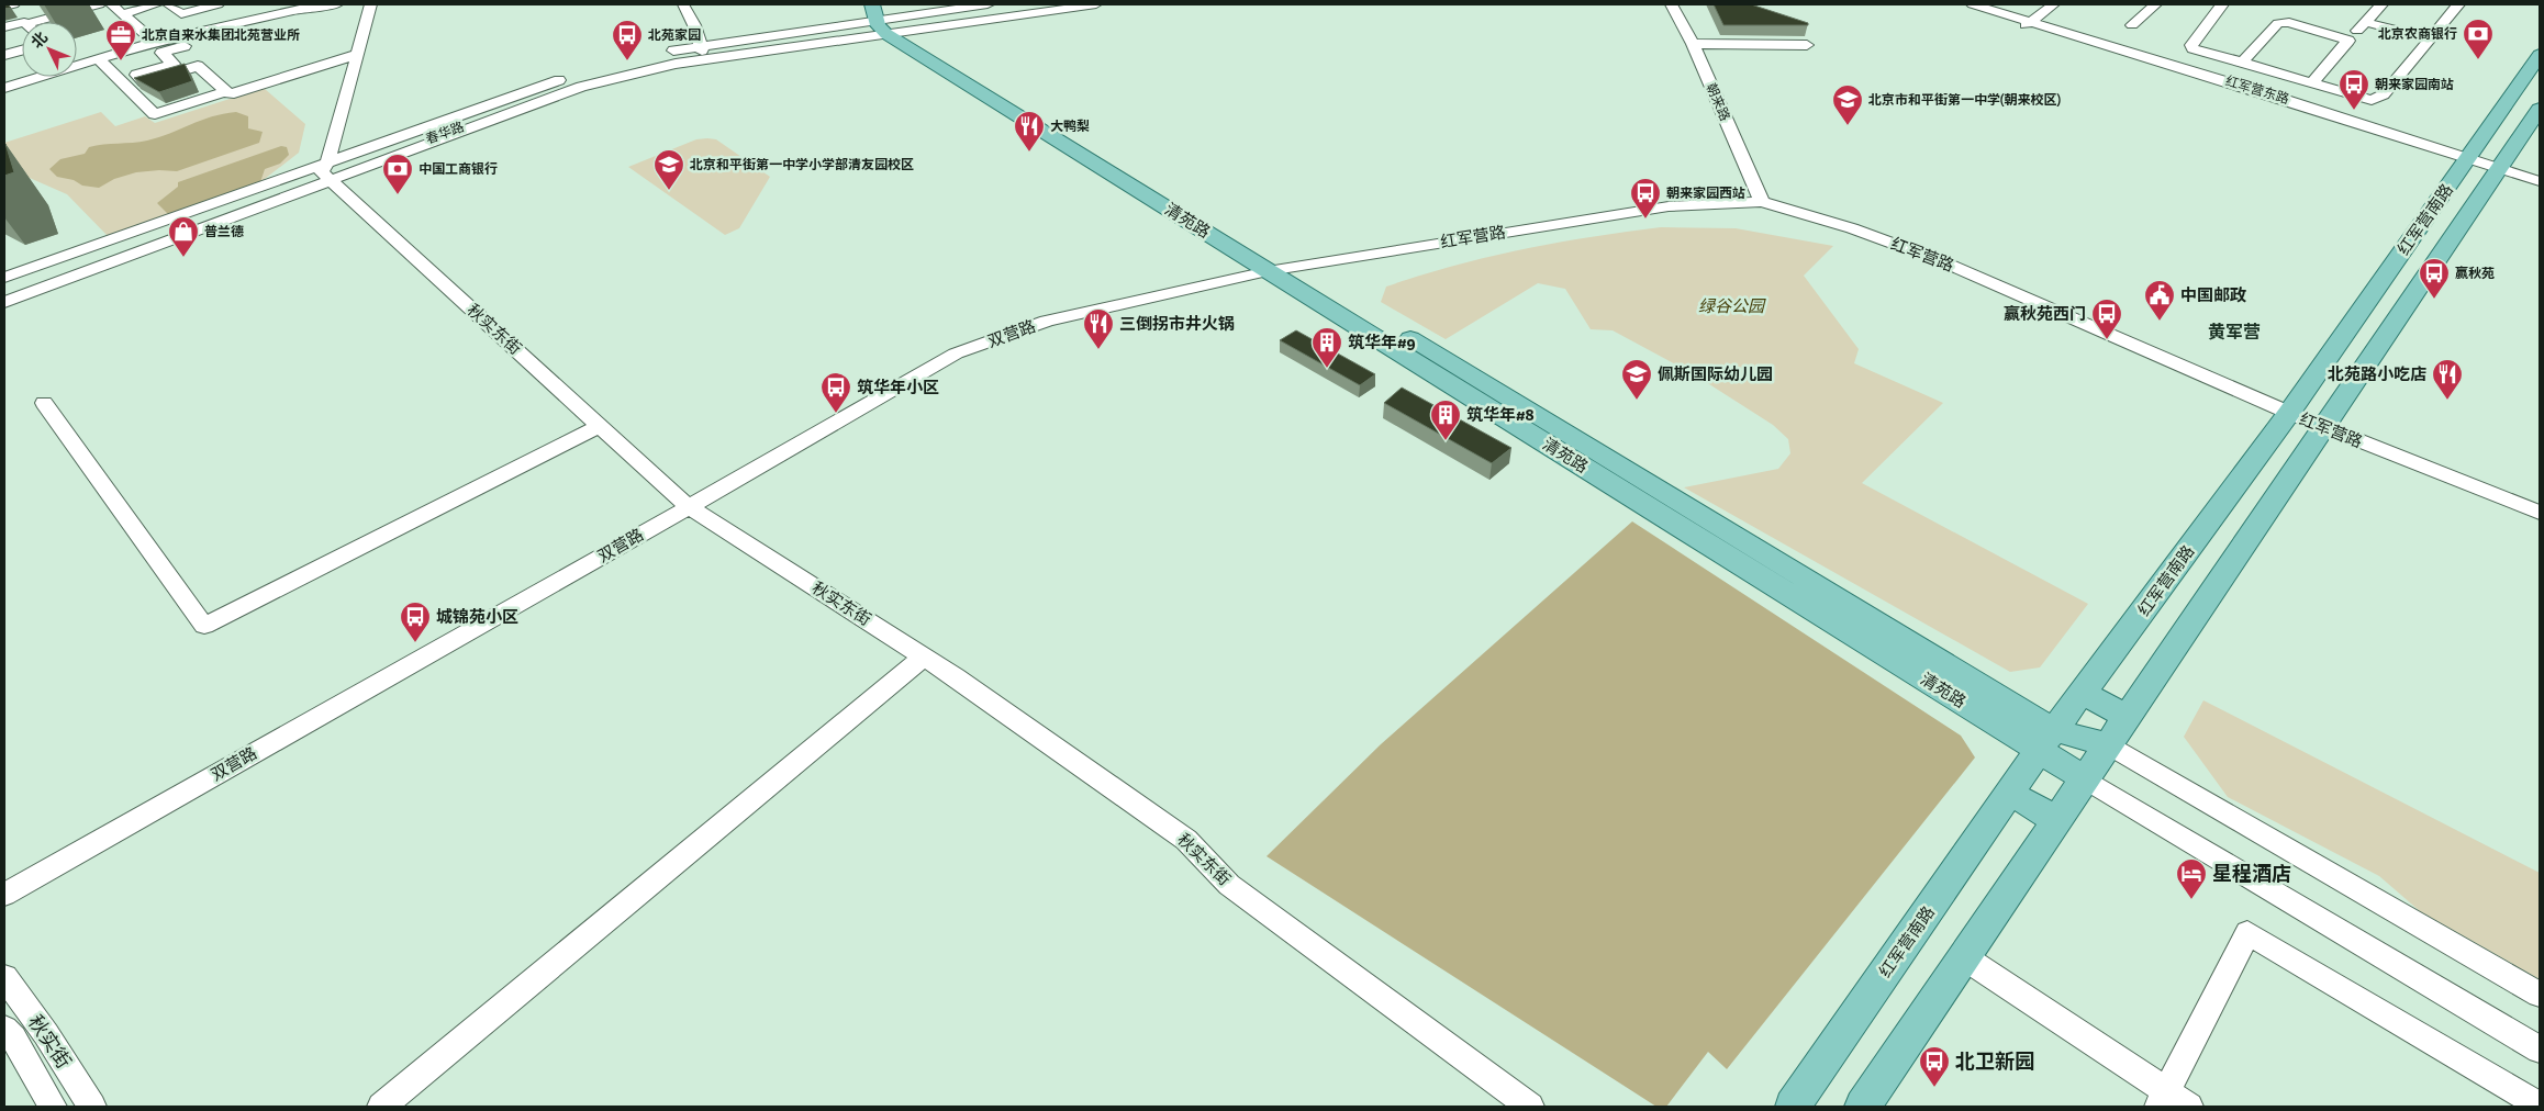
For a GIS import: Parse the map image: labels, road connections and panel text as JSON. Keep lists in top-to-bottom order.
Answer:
{
  "streets": {
    "main road": ["红军营南路", "清苑路"],
    "street": [
      "朝来路",
      "春华路",
      "红军营路",
      "秋实东街",
      "双营路",
      "秋实街"
    ]
  },
  "crossings": [
    ["朝来路", "红军营路"],
    ["春华路", "清苑路"],
    ["春华路", "秋实东街"],
    ["红军营南路", "清苑路"],
    ["红军营南路", "红军营路"],
    ["清苑路", "红军营路"],
    ["清苑路", "双营路"],
    ["红军营路", "双营路"],
    ["秋实东街", "双营路"]
  ],
  "districts": ["黄军营"],
  "parks": ["绿谷公园"],
  "places": {
    "bank": ["北京农商银行", "中国工商银行"],
    "office": ["北京自来水集团北苑营业所"],
    "bus stop": [
      "北苑家园",
      "朝来家园南站",
      "朝来家园西站",
      "赢秋苑",
      "赢秋苑西门",
      "筑华年小区",
      "城锦苑小区",
      "北卫新园"
    ],
    "school or university": ["北京市和平街第一中学(朝来校区)", "北京和平街第一中学小学部清友园校区", "佩斯国际幼儿园"],
    "restaurant": ["大鸭梨", "三倒拐市井火锅", "北苑路小吃店"],
    "shop": ["普兰德"],
    "public building": ["中国邮政"],
    "building": ["筑华年#9", "筑华年#8"],
    "hotel": ["星程酒店"]
  },
  "north": "top left"
}
